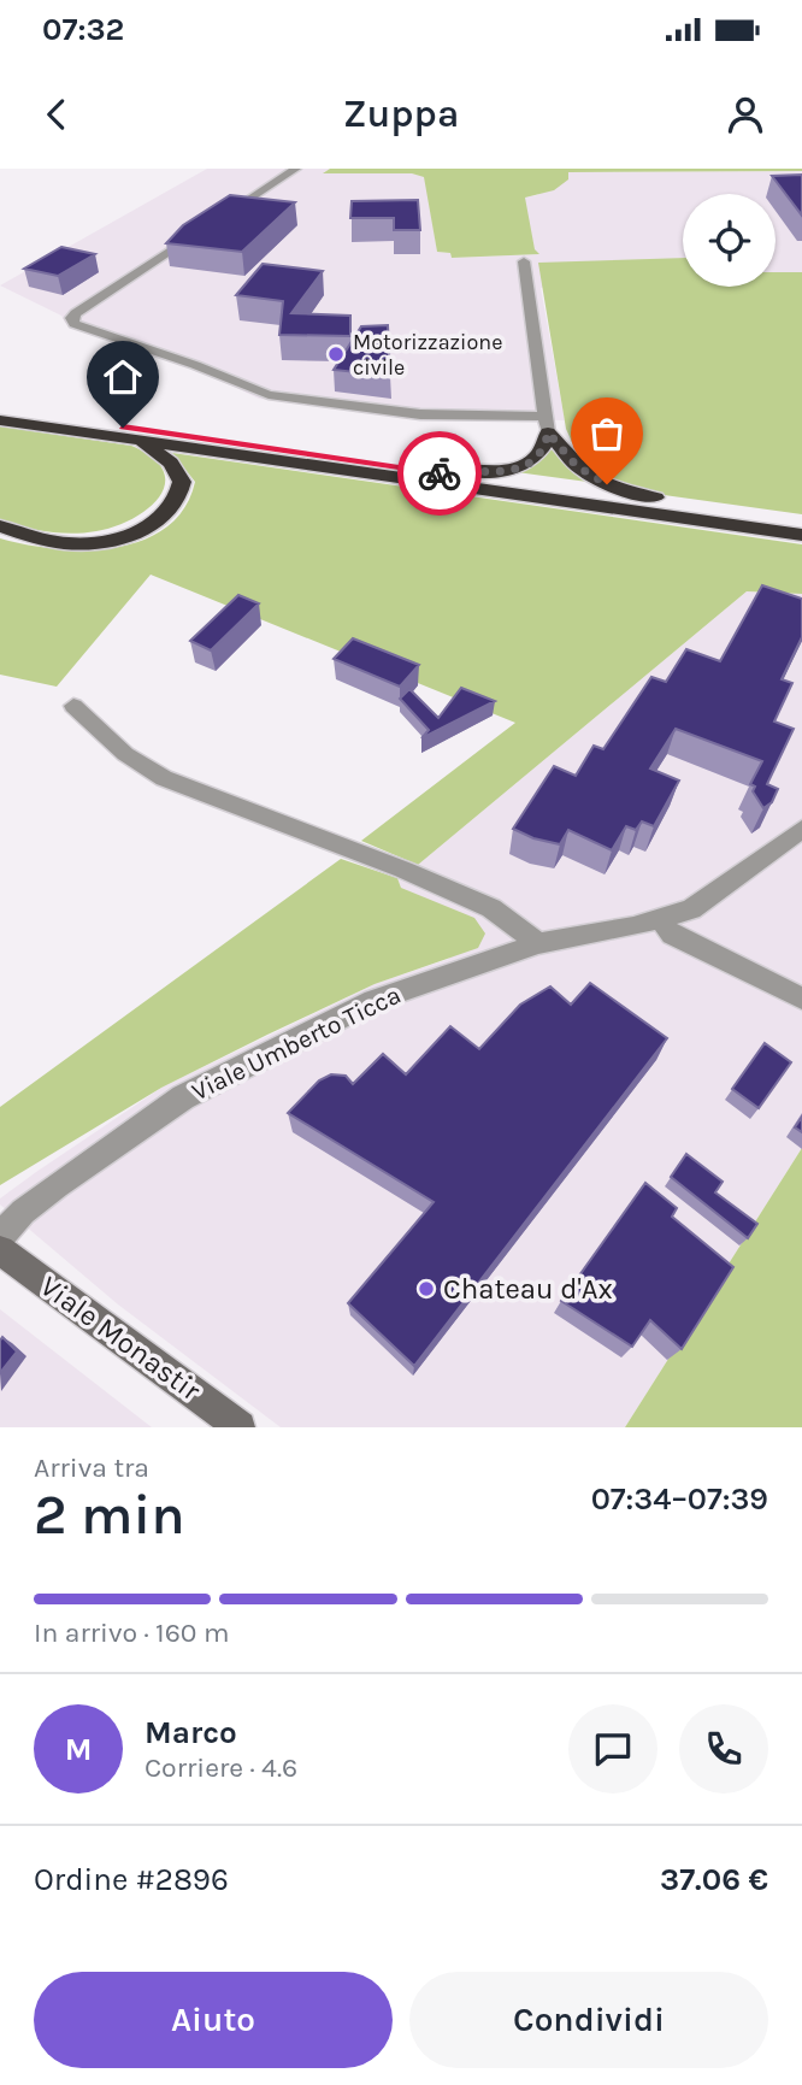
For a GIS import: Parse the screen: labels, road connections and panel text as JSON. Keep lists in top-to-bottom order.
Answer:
{
  "streets": {
    "main road": ["Viale Monastir"],
    "street": ["Viale Umberto Ticca"]
  },
  "places": ["Motorizzazione civile", "Chateau d'Ax"],
  "page": {
    "status": "07:32",
    "header": "Zuppa",
    "heading": ["2 min", "Arriva tra", "07:34–07:39"],
    "panel": [
      "Marco",
      "Corriere · 4.6",
      "Ordine #2896",
      "37.06 €"
    ],
    "bar": "In arrivo · 160 m",
    "round": "M",
    "buttons": ["Aiuto", "Condividi"]
  }
}
